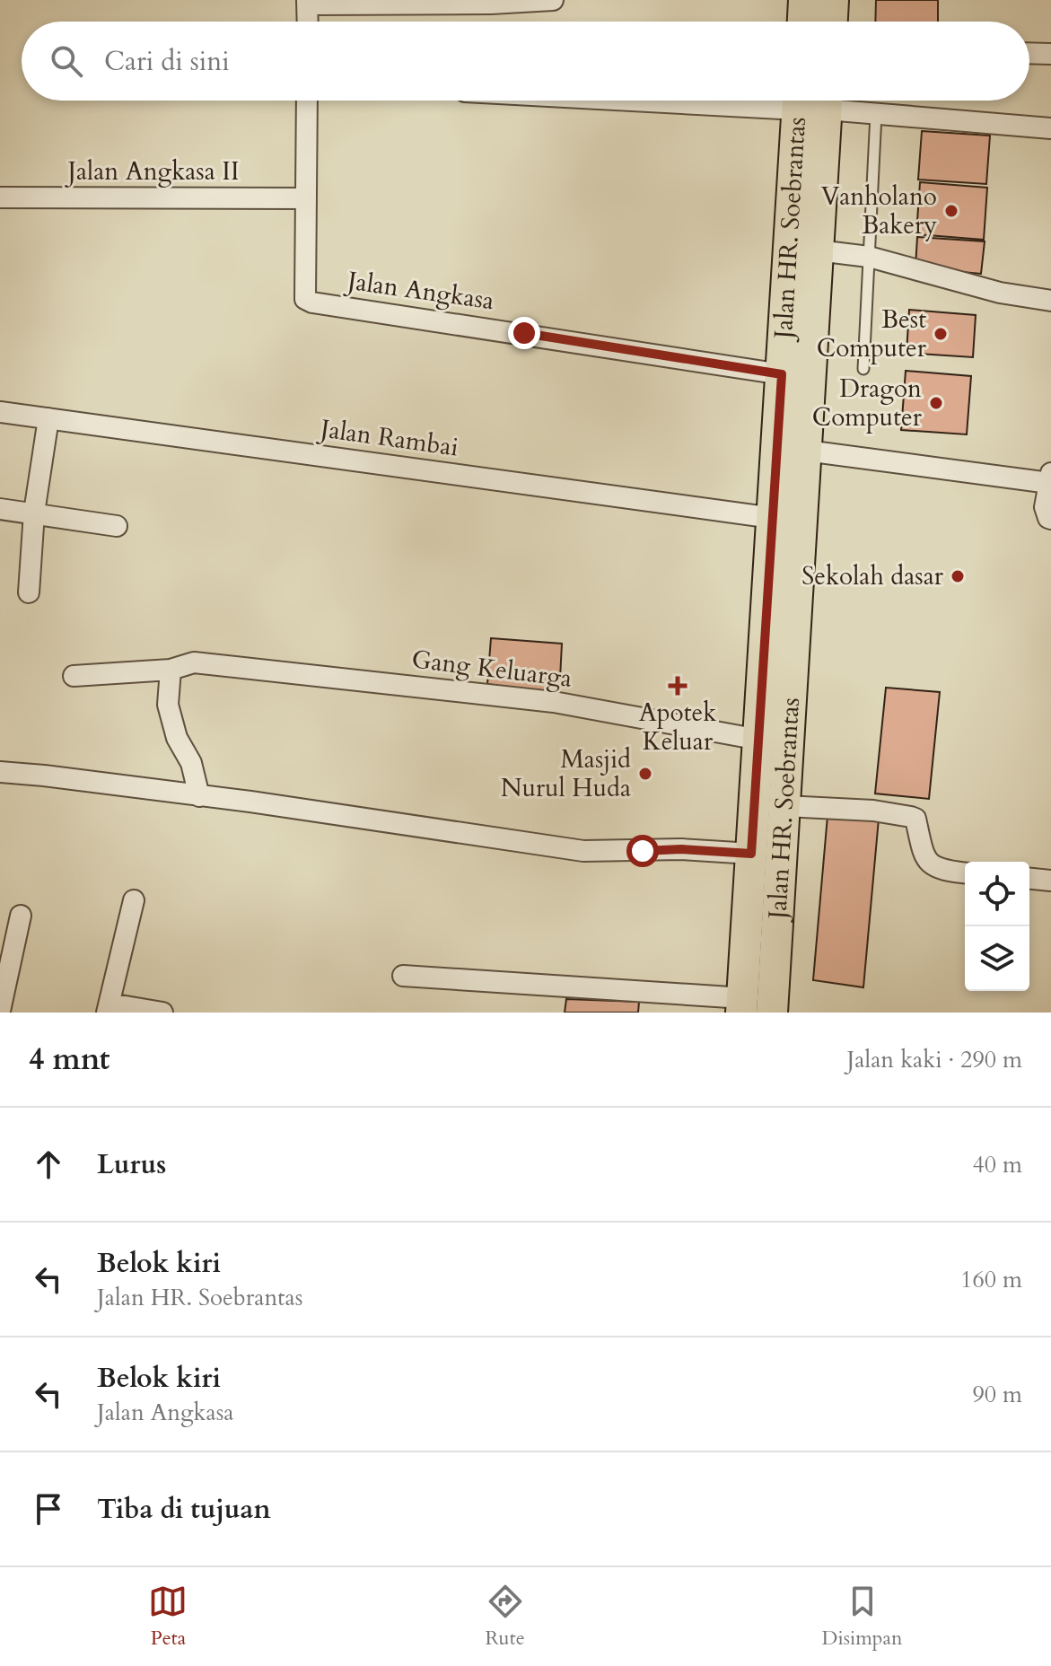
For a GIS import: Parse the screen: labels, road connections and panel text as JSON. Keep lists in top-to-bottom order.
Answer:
{
  "streets": {
    "main road": ["Jalan HR. Soebrantas"],
    "street": [
      "Jalan Angkasa II",
      "Jalan Angkasa",
      "Jalan Rambai",
      "Gang Keluarga"
    ]
  },
  "crossings": [
    ["Jalan Angkasa II", "Jalan Angkasa"],
    ["Jalan HR. Soebrantas", "Jalan Angkasa"],
    ["Jalan HR. Soebrantas", "Jalan Rambai"],
    ["Jalan HR. Soebrantas", "Gang Keluarga"]
  ],
  "places": {
    "other": [
      "Vanholano Bakery",
      "Best Computer",
      "Dragon Computer",
      "Sekolah dasar",
      "Masjid Nurul Huda"
    ],
    "health": ["Apotek Keluar"]
  },
  "page": {
    "search": "Cari di sini",
    "heading": ["4 mnt", "Jalan kaki · 290 m"],
    "list": [
      ["Lurus", "40 m"],
      ["Belok kiri", "Jalan HR. Soebrantas", "160 m"],
      ["Belok kiri", "Jalan Angkasa", "90 m"],
      "Tiba di tujuan"
    ],
    "nav": ["Peta", "Rute", "Disimpan"]
  }
}
